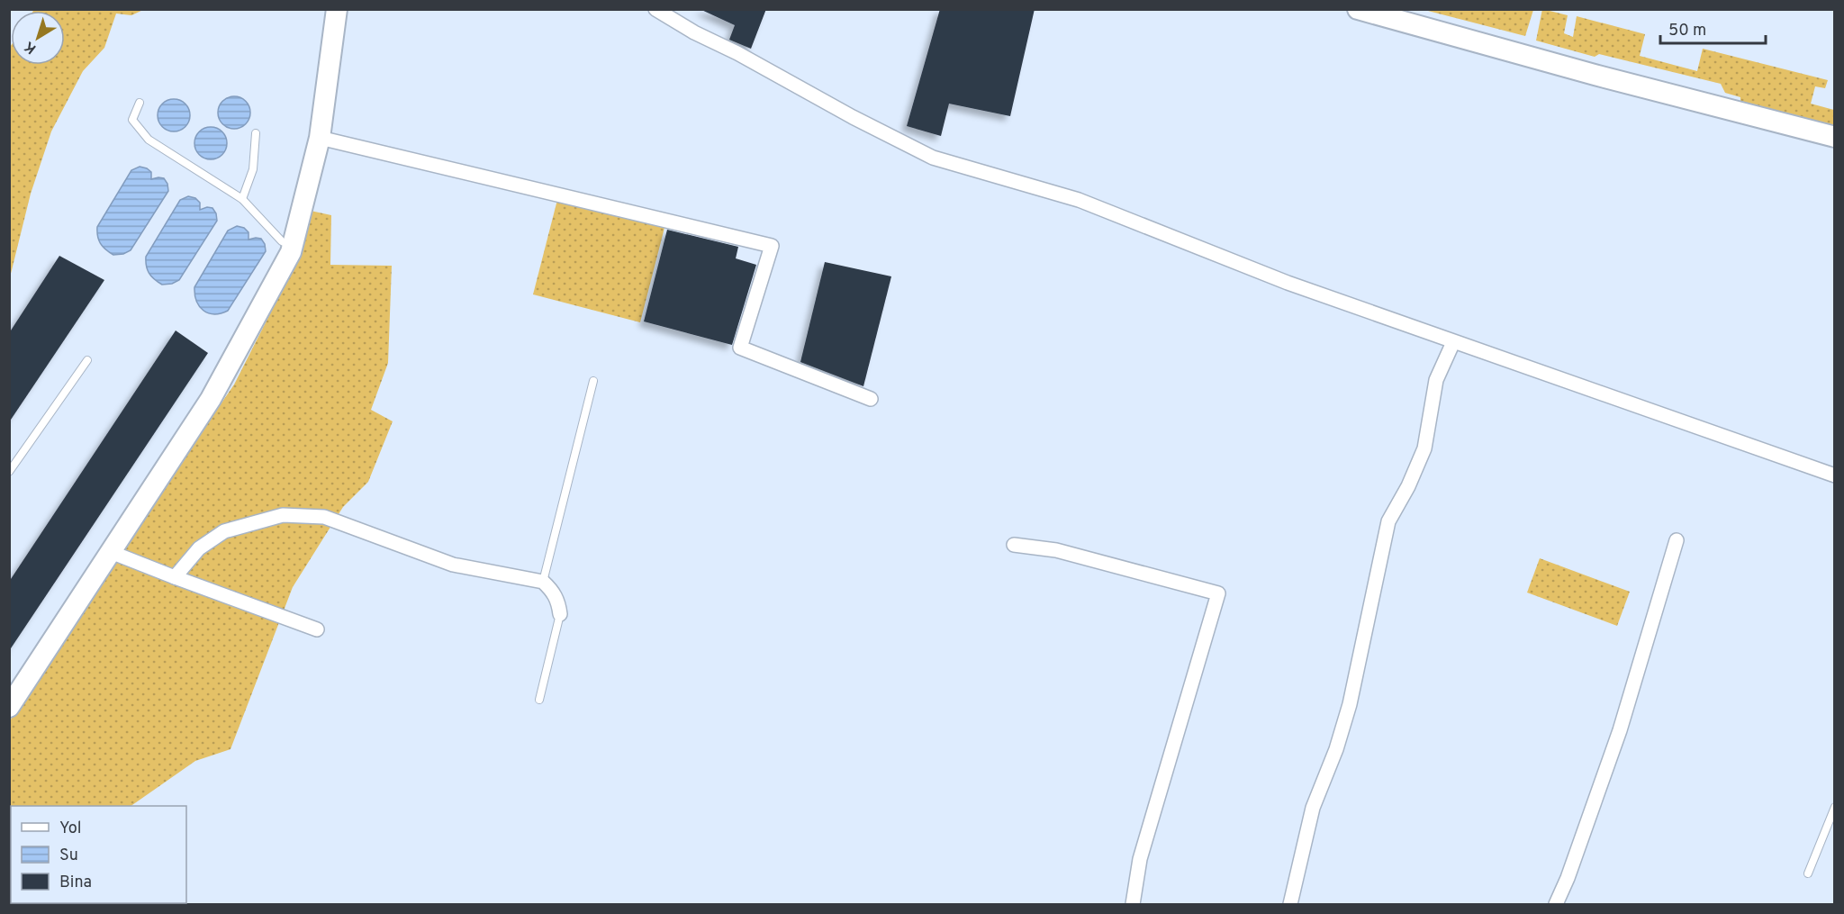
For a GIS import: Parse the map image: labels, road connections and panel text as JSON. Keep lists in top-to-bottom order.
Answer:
{
  "legend": ["Yol", "Su", "Bina"],
  "scale_bar": "50 m",
  "north": "bottom left"
}
